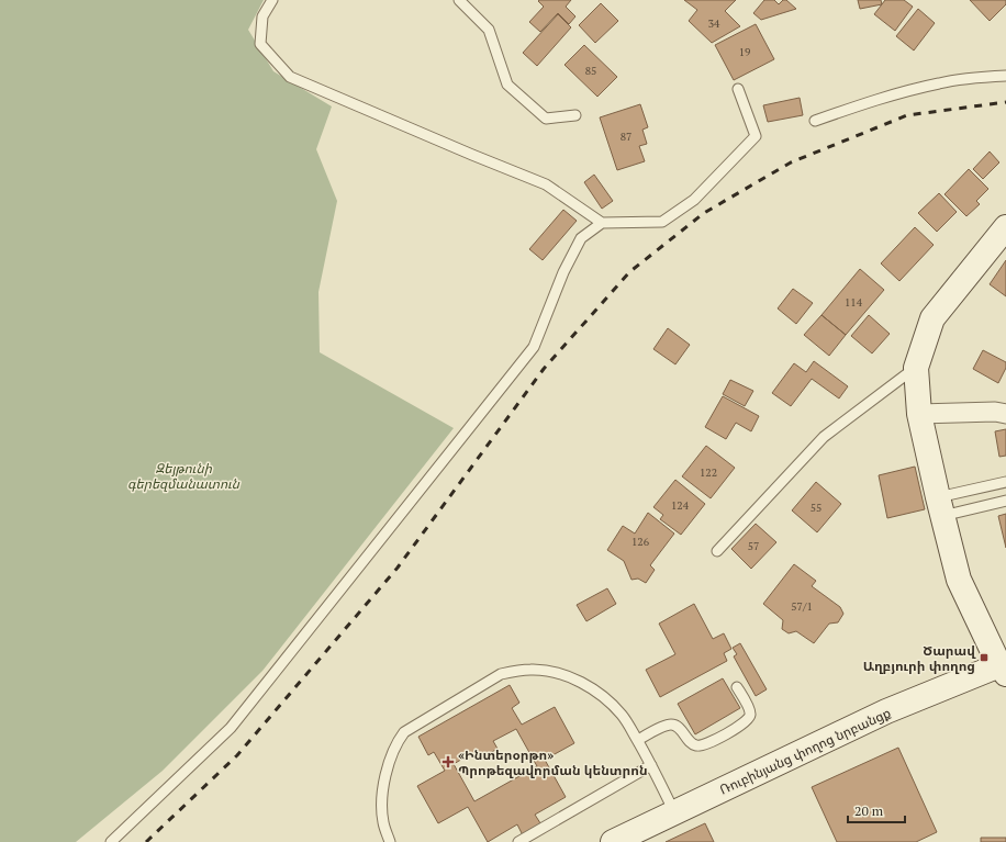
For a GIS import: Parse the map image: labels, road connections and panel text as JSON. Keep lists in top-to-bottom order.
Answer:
{
  "streets": {
    "main road": ["Ռուբինյանց փողոց նրբանցք"]
  },
  "parks": ["Զեյթունի գերեզմանատուն"],
  "places": {
    "transit": ["Ծարավ Աղբյուրի փողոց"],
    "health": ["«Ինտերօրթո» Պրոթեզավորման կենտրոն"]
  },
  "house_numbers": [
    "34",
    "19",
    "85",
    "87",
    "114",
    "122",
    "124",
    "55",
    "126",
    "57",
    "57/1"
  ],
  "scale_bar": "20 m"
}
